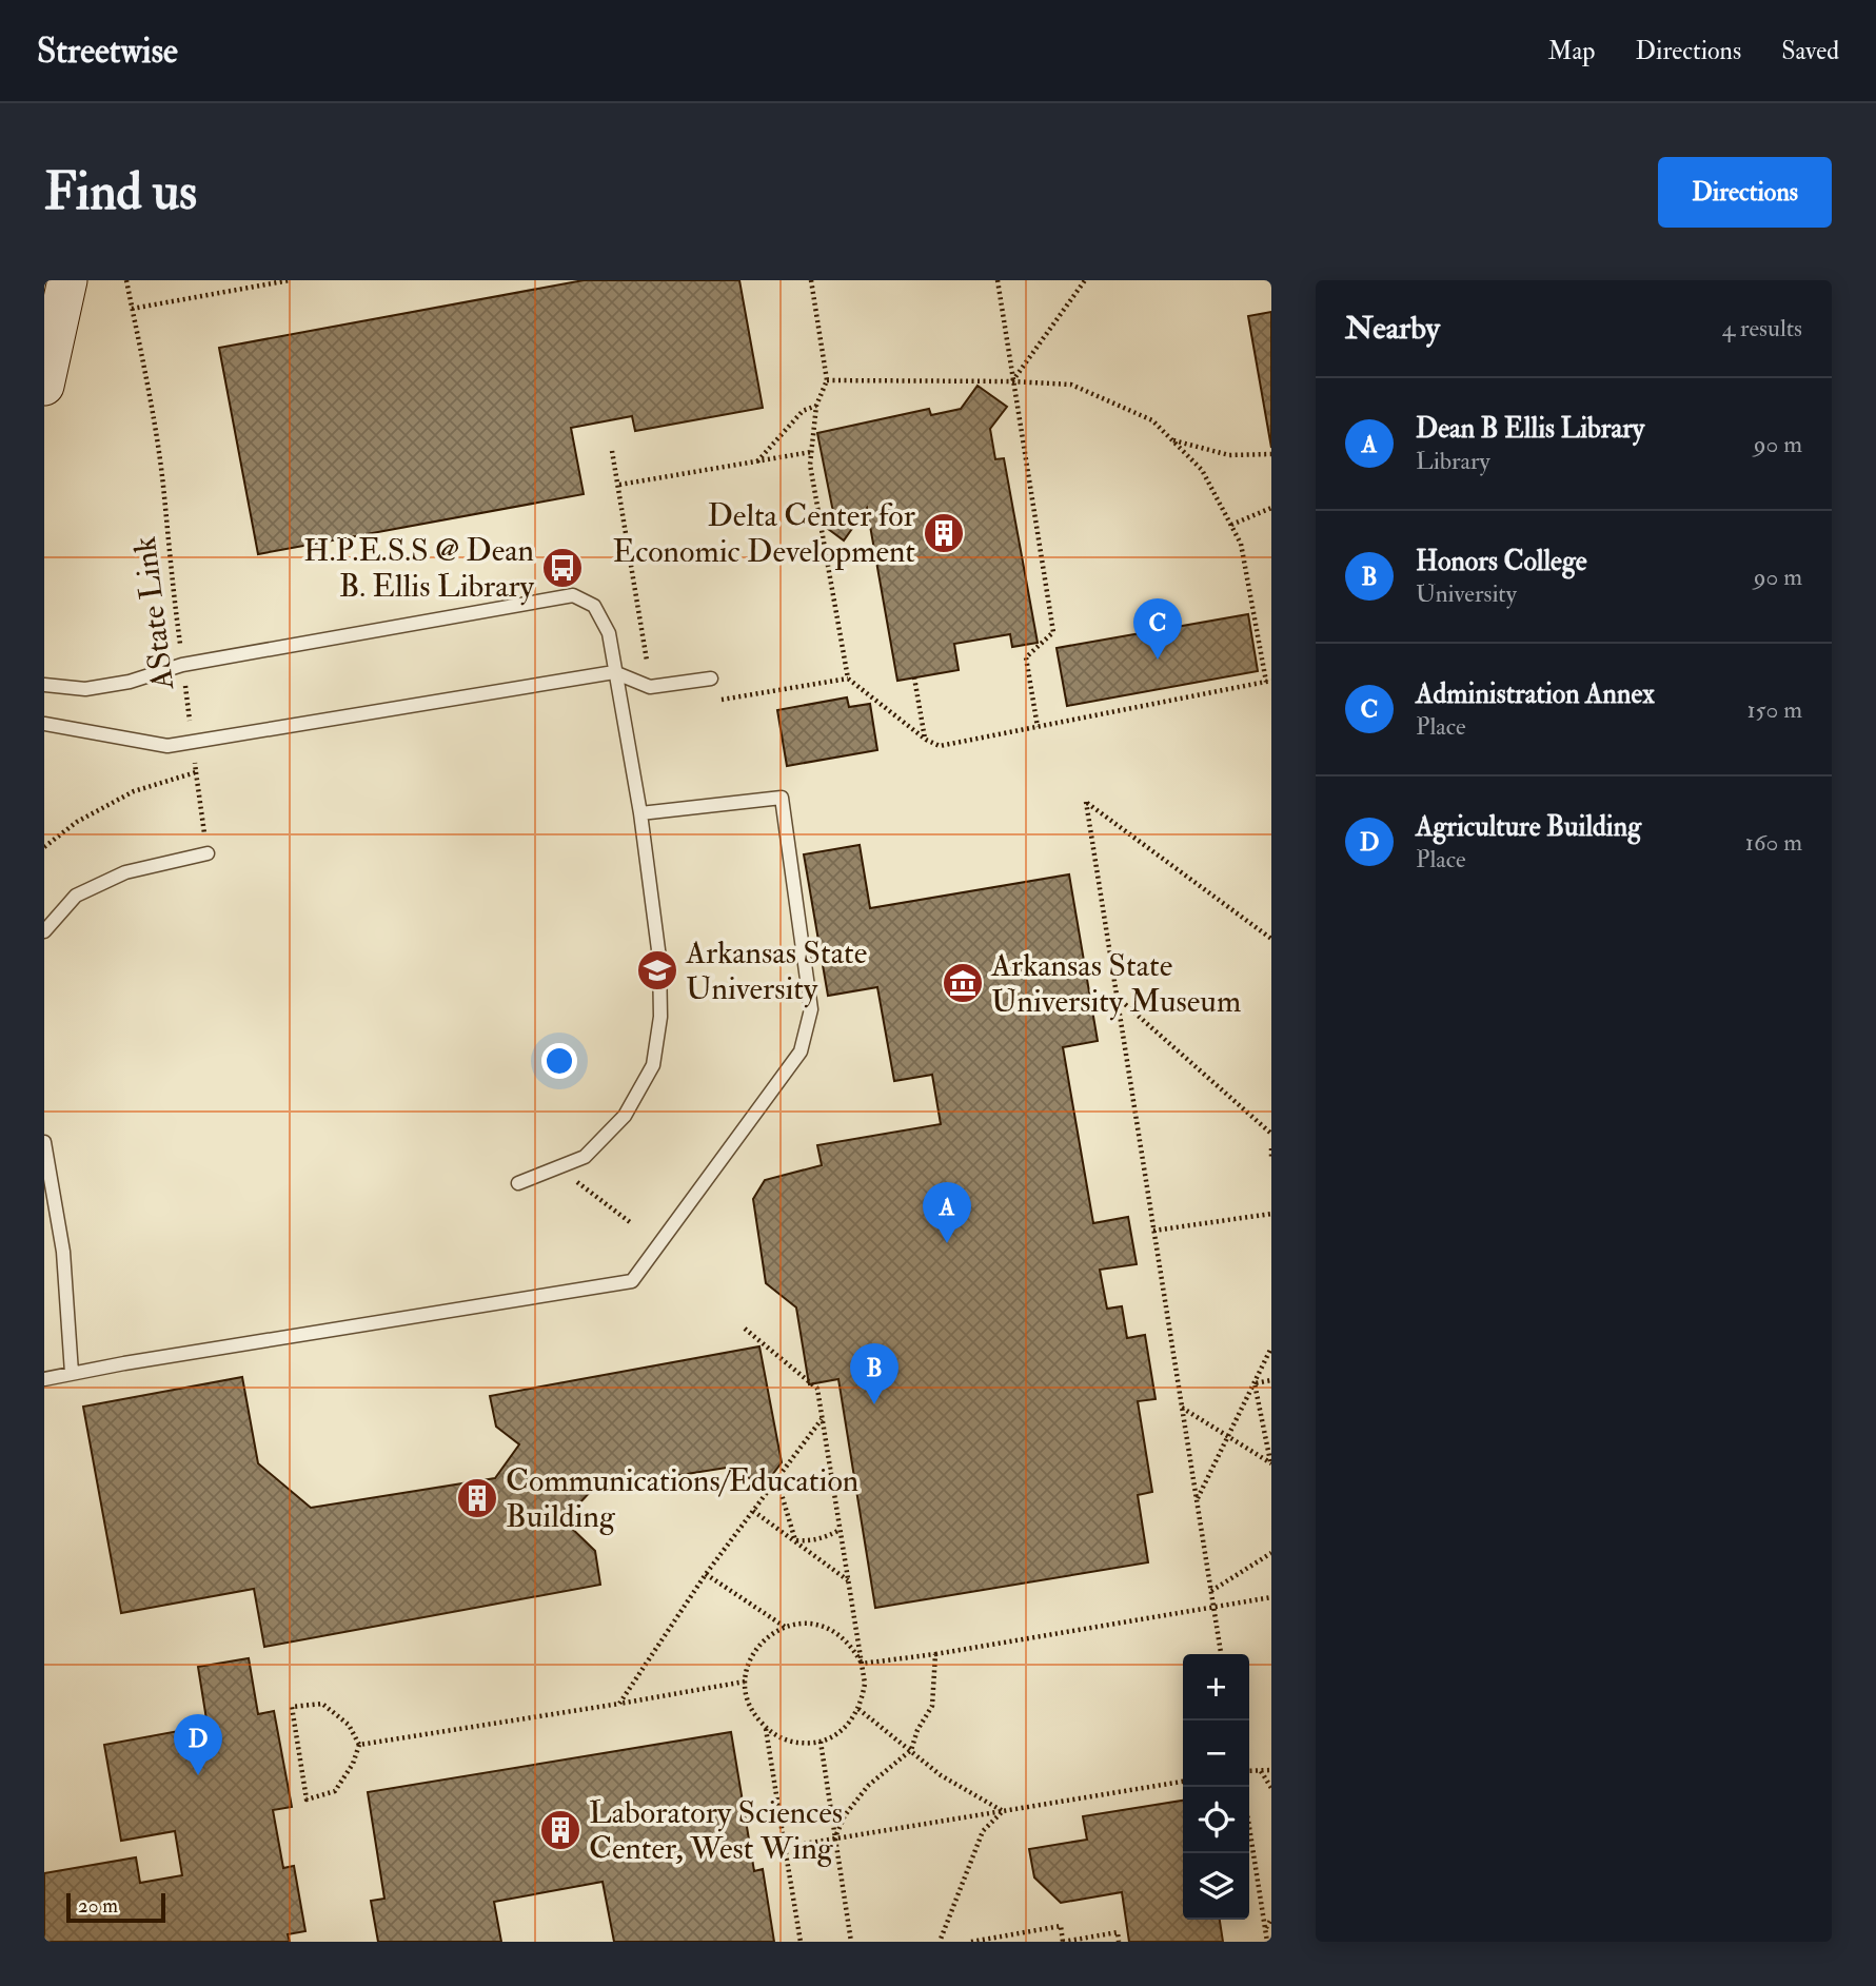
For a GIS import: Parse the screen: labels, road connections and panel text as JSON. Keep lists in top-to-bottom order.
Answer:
{
  "streets": {
    "path": ["AState Link"]
  },
  "places": {
    "building": ["Delta Center for Economic Development", "Communications/Education Building", "Laboratory Sciences Center, West Wing"],
    "bus stop": ["H.P.E.S.S @ Dean B. Ellis Library"],
    "school or university": ["Arkansas State University"],
    "museum": ["Arkansas State University Museum"]
  },
  "scale_bar": "20 m",
  "page": {
    "header": "Streetwise",
    "nav": ["Map", "Directions", "Saved"],
    "buttons": "Directions",
    "title": "Find us",
    "heading": ["Nearby", "4 results"],
    "list": [
      {
        "mark": "A",
        "name": "Dean B Ellis Library",
        "note": "Library",
        "value": "90 m"
      },
      {
        "mark": "B",
        "name": "Honors College",
        "note": "University",
        "value": "90 m"
      },
      {
        "mark": "C",
        "name": "Administration Annex",
        "note": "Place",
        "value": "150 m"
      },
      {
        "mark": "D",
        "name": "Agriculture Building",
        "note": "Place",
        "value": "160 m"
      }
    ],
    "pins": [
      "C",
      "A",
      "B",
      "D"
    ],
    "map_buttons": ["+", "−"],
    "scale": "20 m"
  }
}
